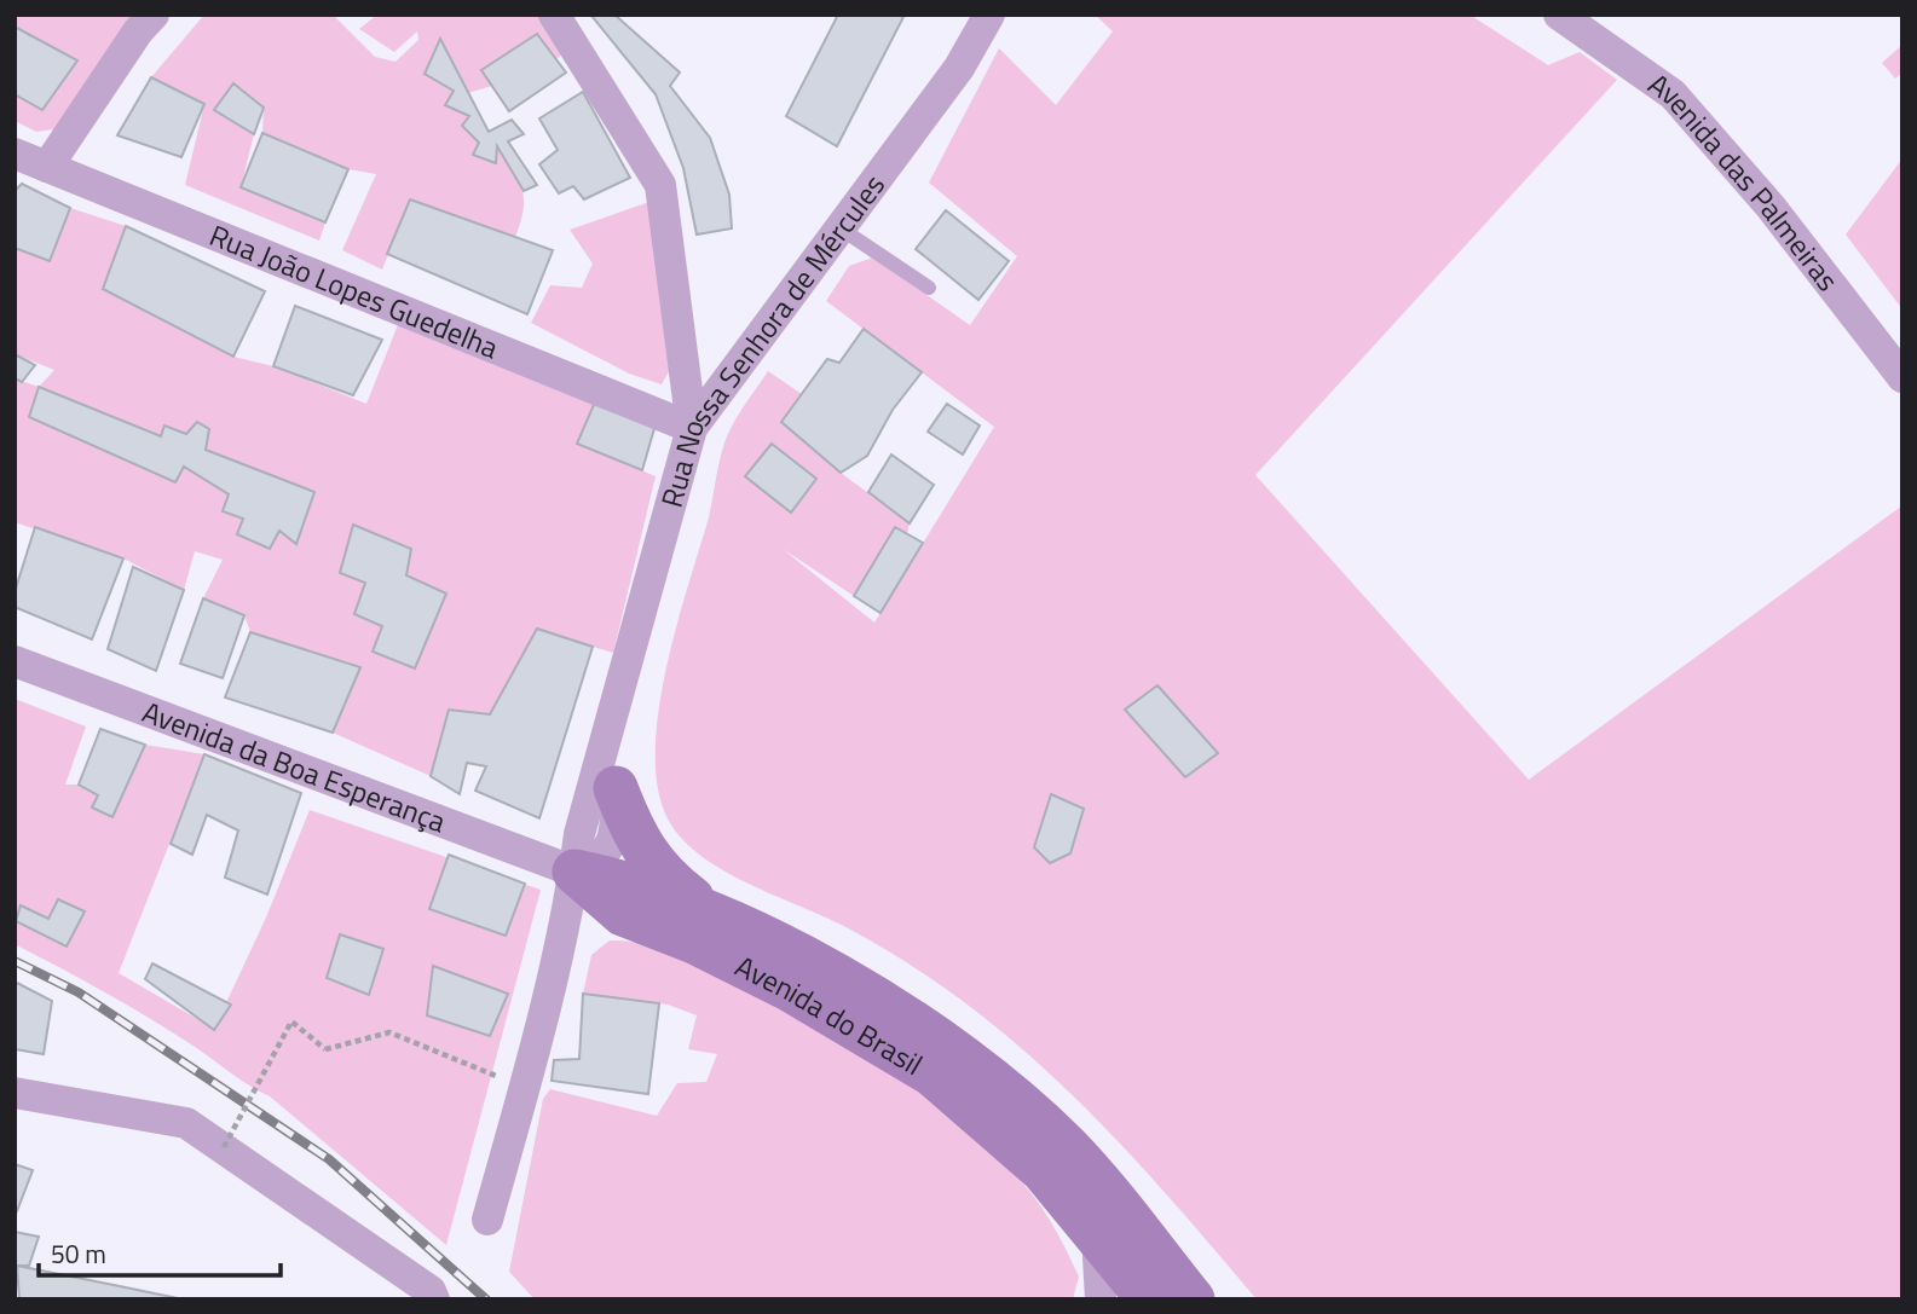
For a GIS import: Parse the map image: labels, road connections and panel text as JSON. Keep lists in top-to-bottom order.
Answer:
{
  "streets": {
    "main road": ["Avenida do Brasil"],
    "street": [
      "Avenida das Palmeiras",
      "Rua João Lopes Guedelha",
      "Rua Nossa Senhora de Mércules",
      "Avenida da Boa Esperança"
    ]
  },
  "crossings": [
    ["Rua João Lopes Guedelha", "Rua Nossa Senhora de Mércules"],
    ["Rua Nossa Senhora de Mércules", "Avenida da Boa Esperança"],
    ["Rua Nossa Senhora de Mércules", "Avenida do Brasil"],
    ["Avenida da Boa Esperança", "Avenida do Brasil"]
  ],
  "scale_bar": "50 m"
}
